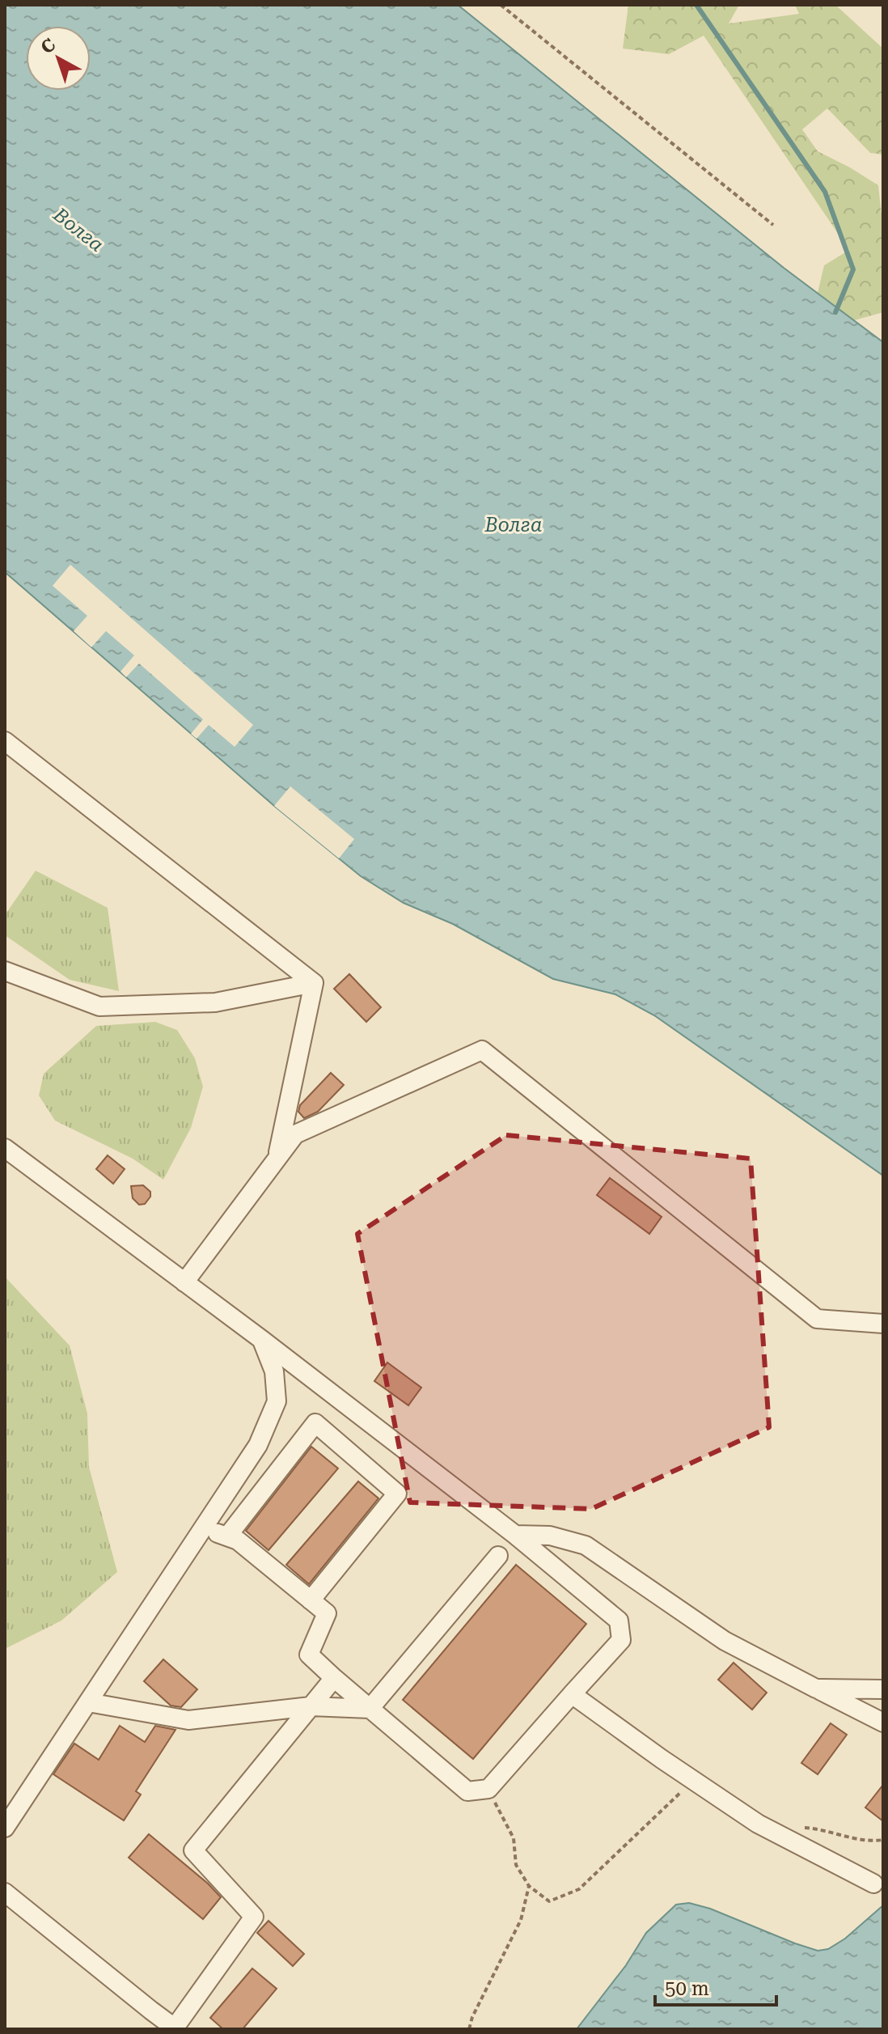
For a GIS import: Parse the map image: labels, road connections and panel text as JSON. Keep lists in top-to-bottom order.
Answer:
{
  "water": ["Волга"],
  "scale_bar": "50 m",
  "north": "top left"
}
